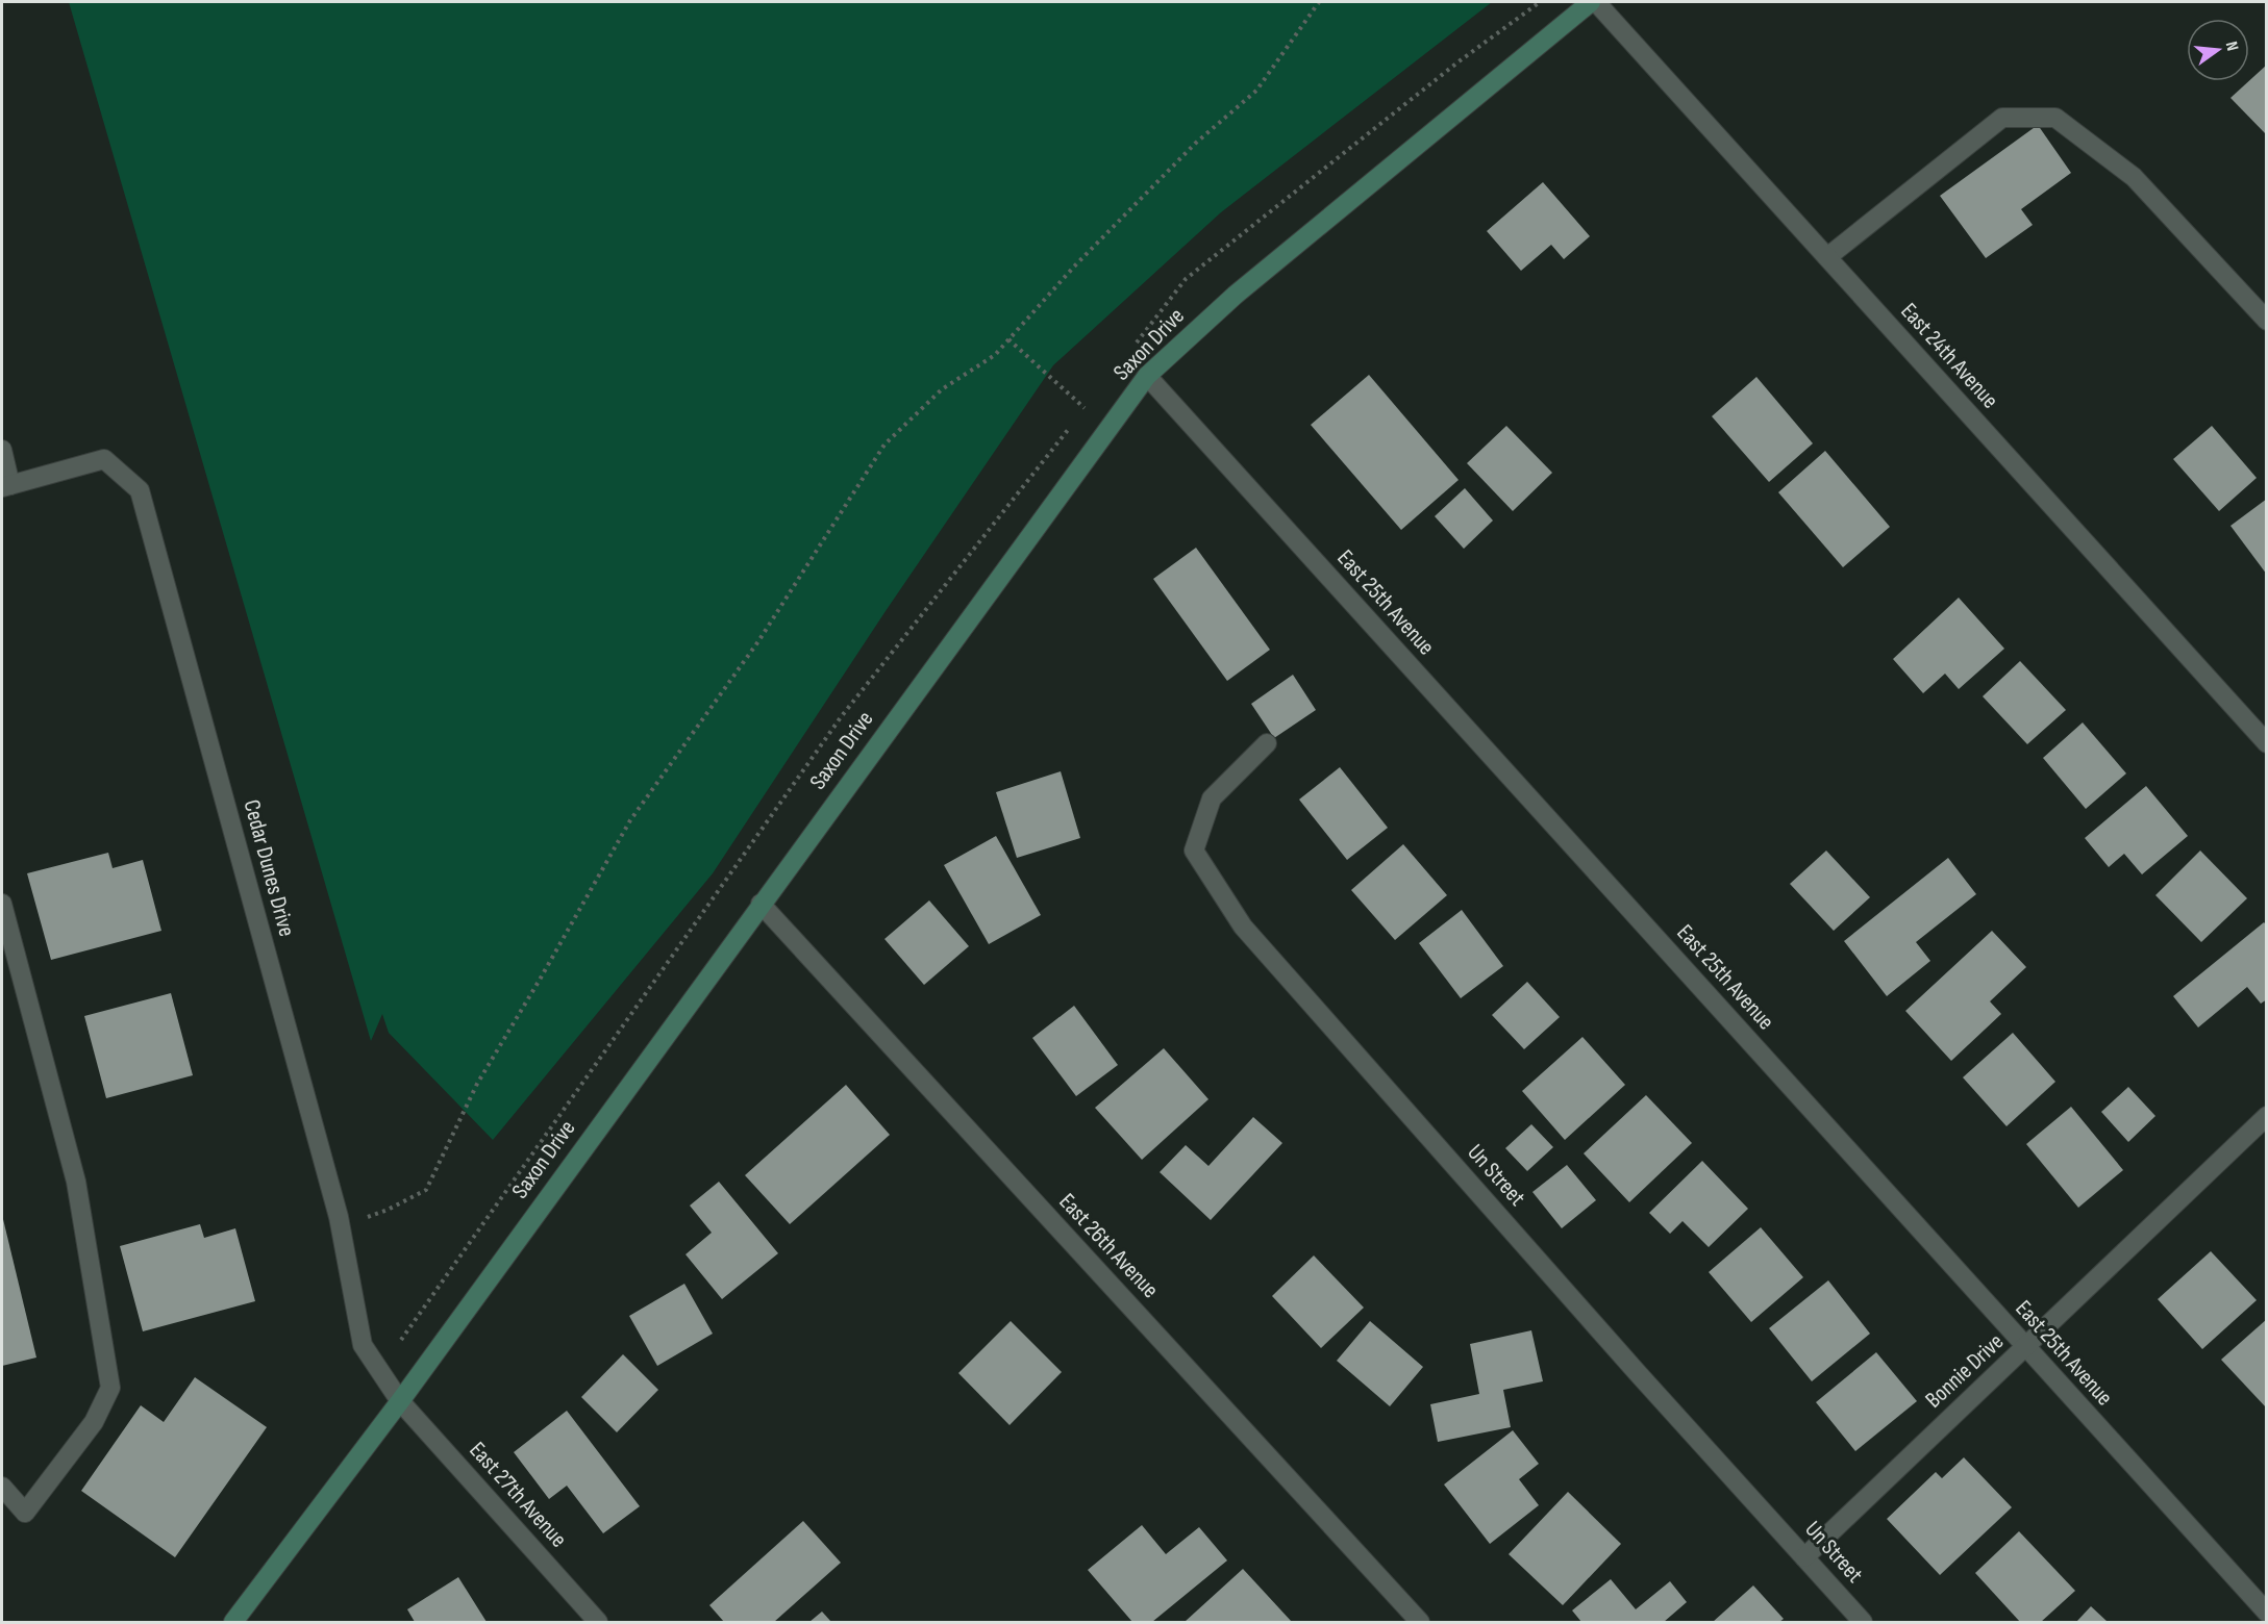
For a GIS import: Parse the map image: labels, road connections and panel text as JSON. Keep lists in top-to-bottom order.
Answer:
{
  "streets": {
    "street": [
      "Saxon Drive",
      "East 24th Avenue",
      "East 25th Avenue",
      "Cedar Dunes Drive",
      "Un Street",
      "East 26th Avenue",
      "Bonnie Drive",
      "East 27th Avenue"
    ]
  },
  "crossings": [
    ["Saxon Drive", "East 25th Avenue"],
    ["Saxon Drive", "Cedar Dunes Drive"],
    ["Saxon Drive", "East 26th Avenue"],
    ["Saxon Drive", "East 27th Avenue"],
    ["East 25th Avenue", "Bonnie Drive"],
    ["Cedar Dunes Drive", "East 27th Avenue"],
    ["Un Street", "Bonnie Drive"]
  ],
  "north": "right"
}
